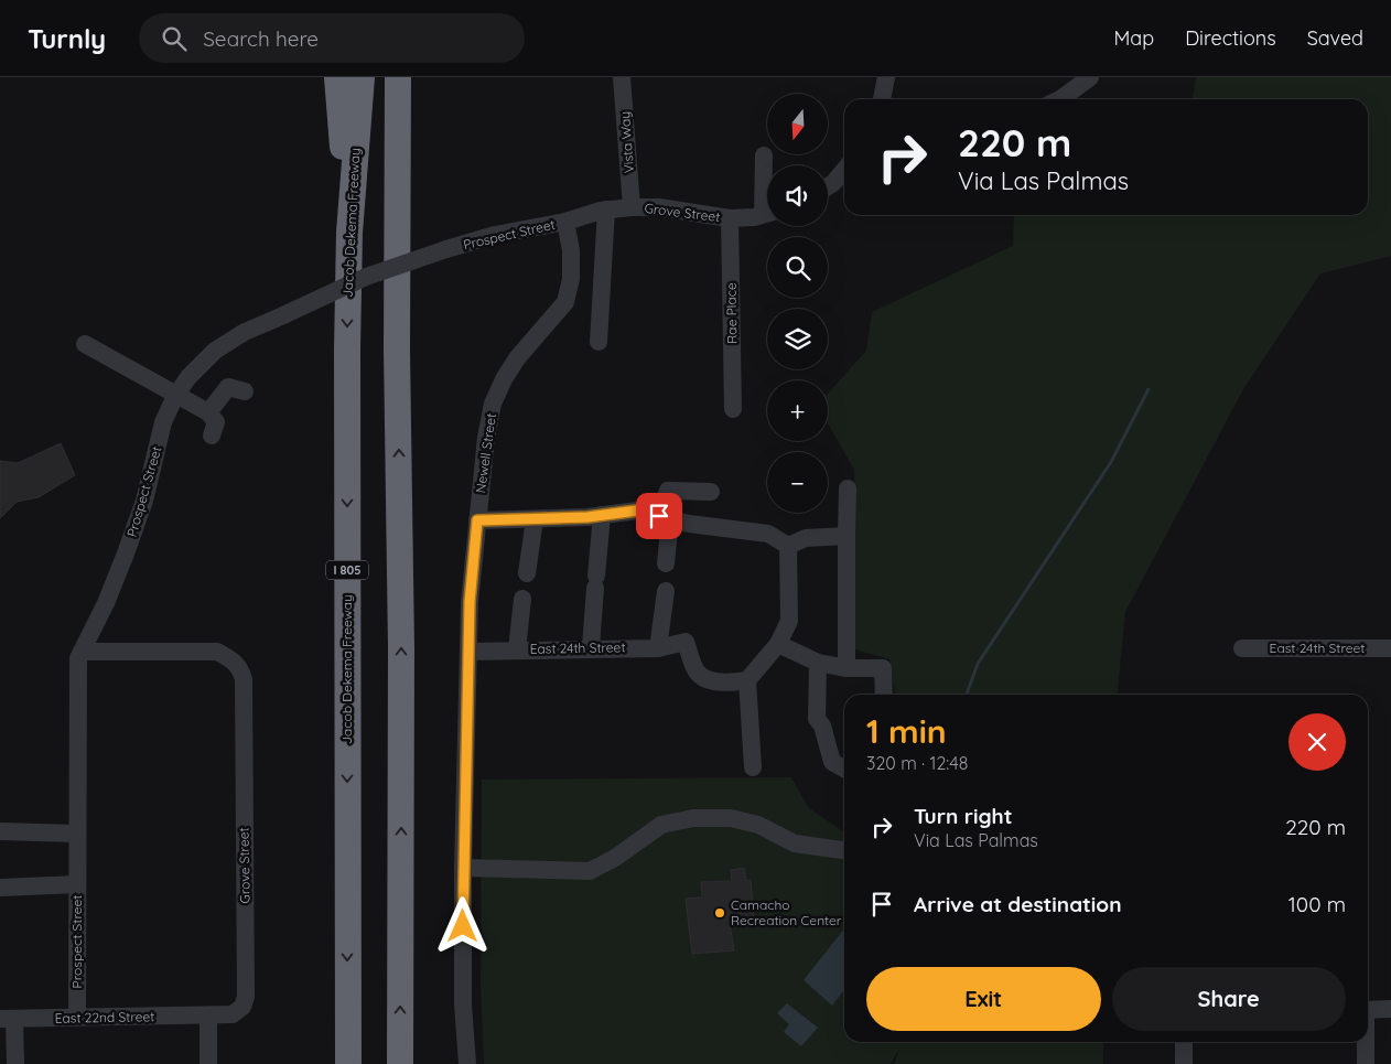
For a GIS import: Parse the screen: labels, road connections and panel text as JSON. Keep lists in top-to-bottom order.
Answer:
{
  "streets": {
    "highway": ["Jacob Dekema Freeway", "I 805"],
    "street": [
      "Vista Way",
      "Grove Street",
      "Prospect Street",
      "Rae Place",
      "Newell Street",
      "East 24th Street",
      "East 22nd Street"
    ]
  },
  "crossings": [
    ["Vista Way", "Grove Street"],
    ["Grove Street", "Prospect Street"],
    ["Grove Street", "Rae Place"],
    ["Grove Street", "Newell Street"],
    ["Grove Street", "East 22nd Street"],
    ["Prospect Street", "Newell Street"],
    ["Prospect Street", "East 22nd Street"],
    ["Newell Street", "East 24th Street"]
  ],
  "places": ["Camacho Recreation Center"],
  "north": "bottom",
  "page": {
    "header": "Turnly",
    "search": "Search here",
    "nav": ["Map", "Directions", "Saved"],
    "map_buttons": ["+", "−"],
    "turn": ["220 m", "Via Las Palmas"],
    "heading": ["1 min", "320 m · 12:48"],
    "list": [
      {
        "name": "Turn right",
        "note": "Via Las Palmas",
        "value": "220 m"
      },
      {
        "name": "Arrive at destination",
        "value": "100 m"
      }
    ],
    "buttons": ["Exit", "Share"]
  }
}
